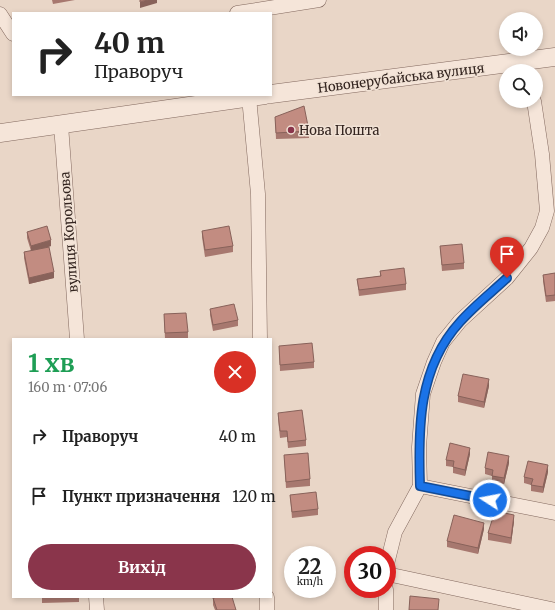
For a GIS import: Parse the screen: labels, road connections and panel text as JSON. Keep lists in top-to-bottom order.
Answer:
{
  "streets": {
    "street": ["Новонерубайська вулиця", "вулиця Корольова"]
  },
  "places": ["Нова Пошта"],
  "page": {
    "turn": ["40 m", "Праворуч"],
    "heading": ["1 хв", "160 m · 07:06"],
    "list": [
      {
        "name": "Праворуч",
        "value": "40 m"
      },
      {
        "name": "Пункт призначення",
        "value": "120 m"
      }
    ],
    "buttons": "Вихід",
    "speed": "22 km/h",
    "limit": "30"
  }
}
